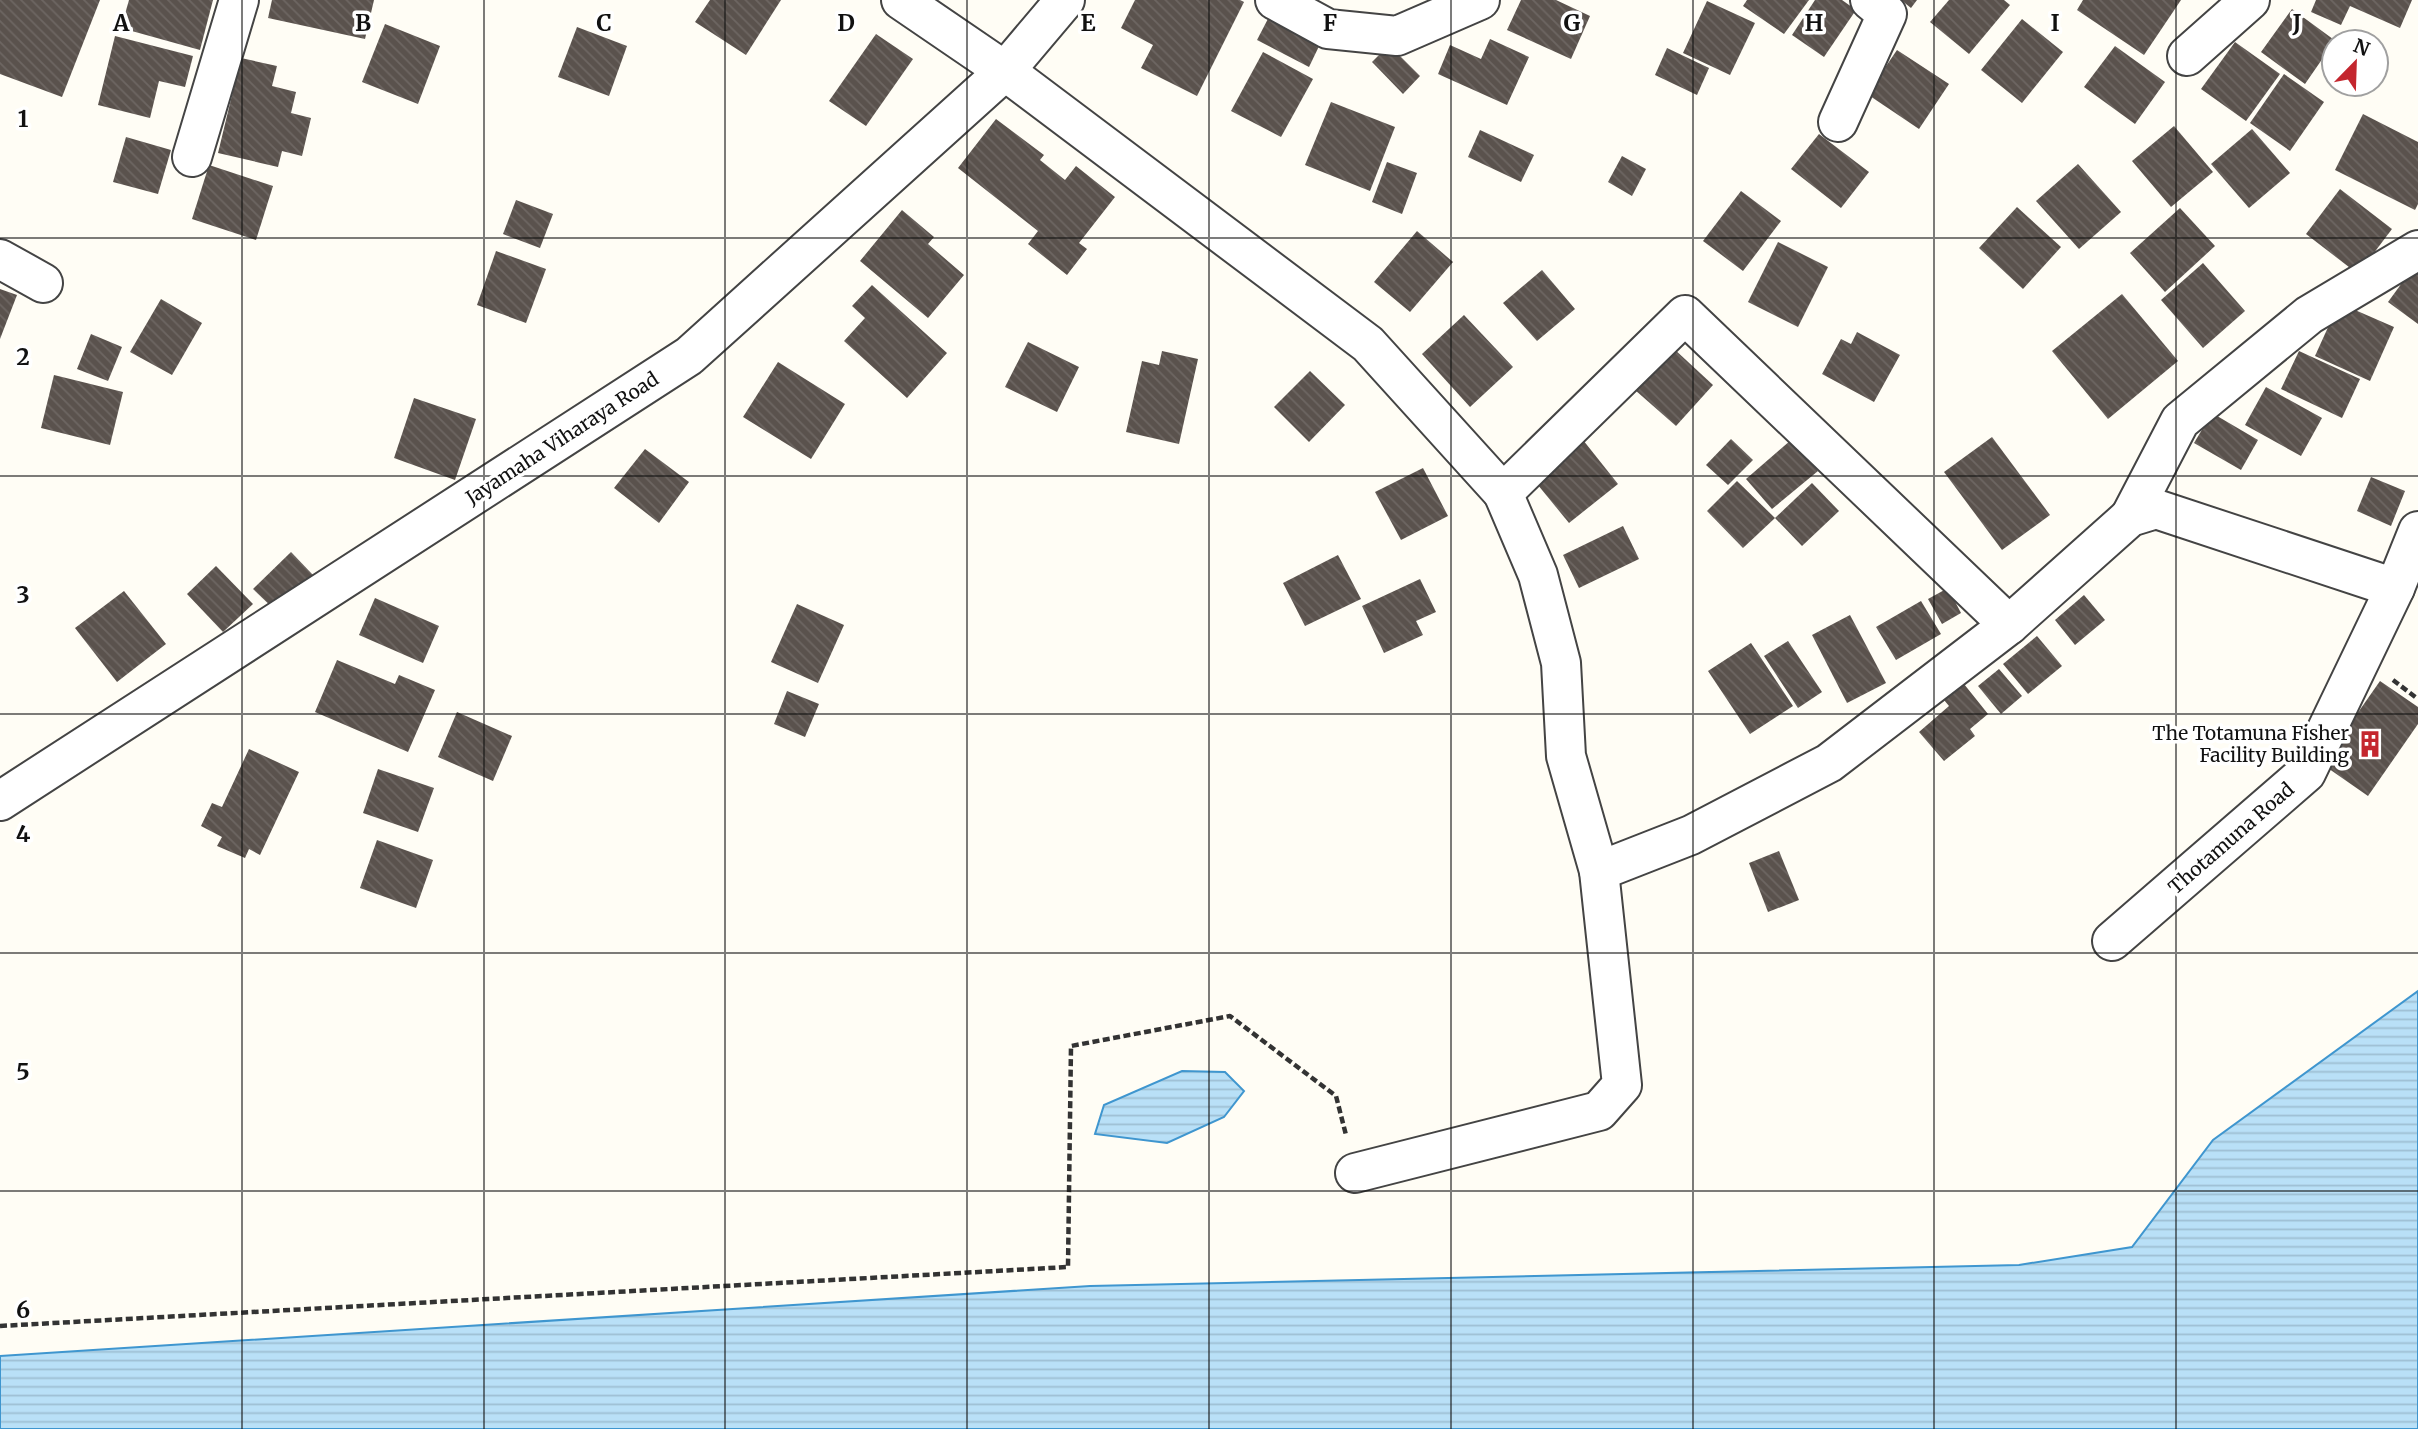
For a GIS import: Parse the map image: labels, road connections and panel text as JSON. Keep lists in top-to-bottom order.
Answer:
{
  "streets": {
    "street": ["Jayamaha Viharaya Road", "Thotamuna Road"]
  },
  "places": {
    "building": ["The Totamuna Fisher Facility Building"]
  },
  "north": "top right",
  "grid": {
    "columns": [
      "A",
      "B",
      "C",
      "D",
      "E",
      "F",
      "G",
      "H",
      "I",
      "J"
    ],
    "rows": [
      "1",
      "2",
      "3",
      "4",
      "5",
      "6"
    ]
  }
}
